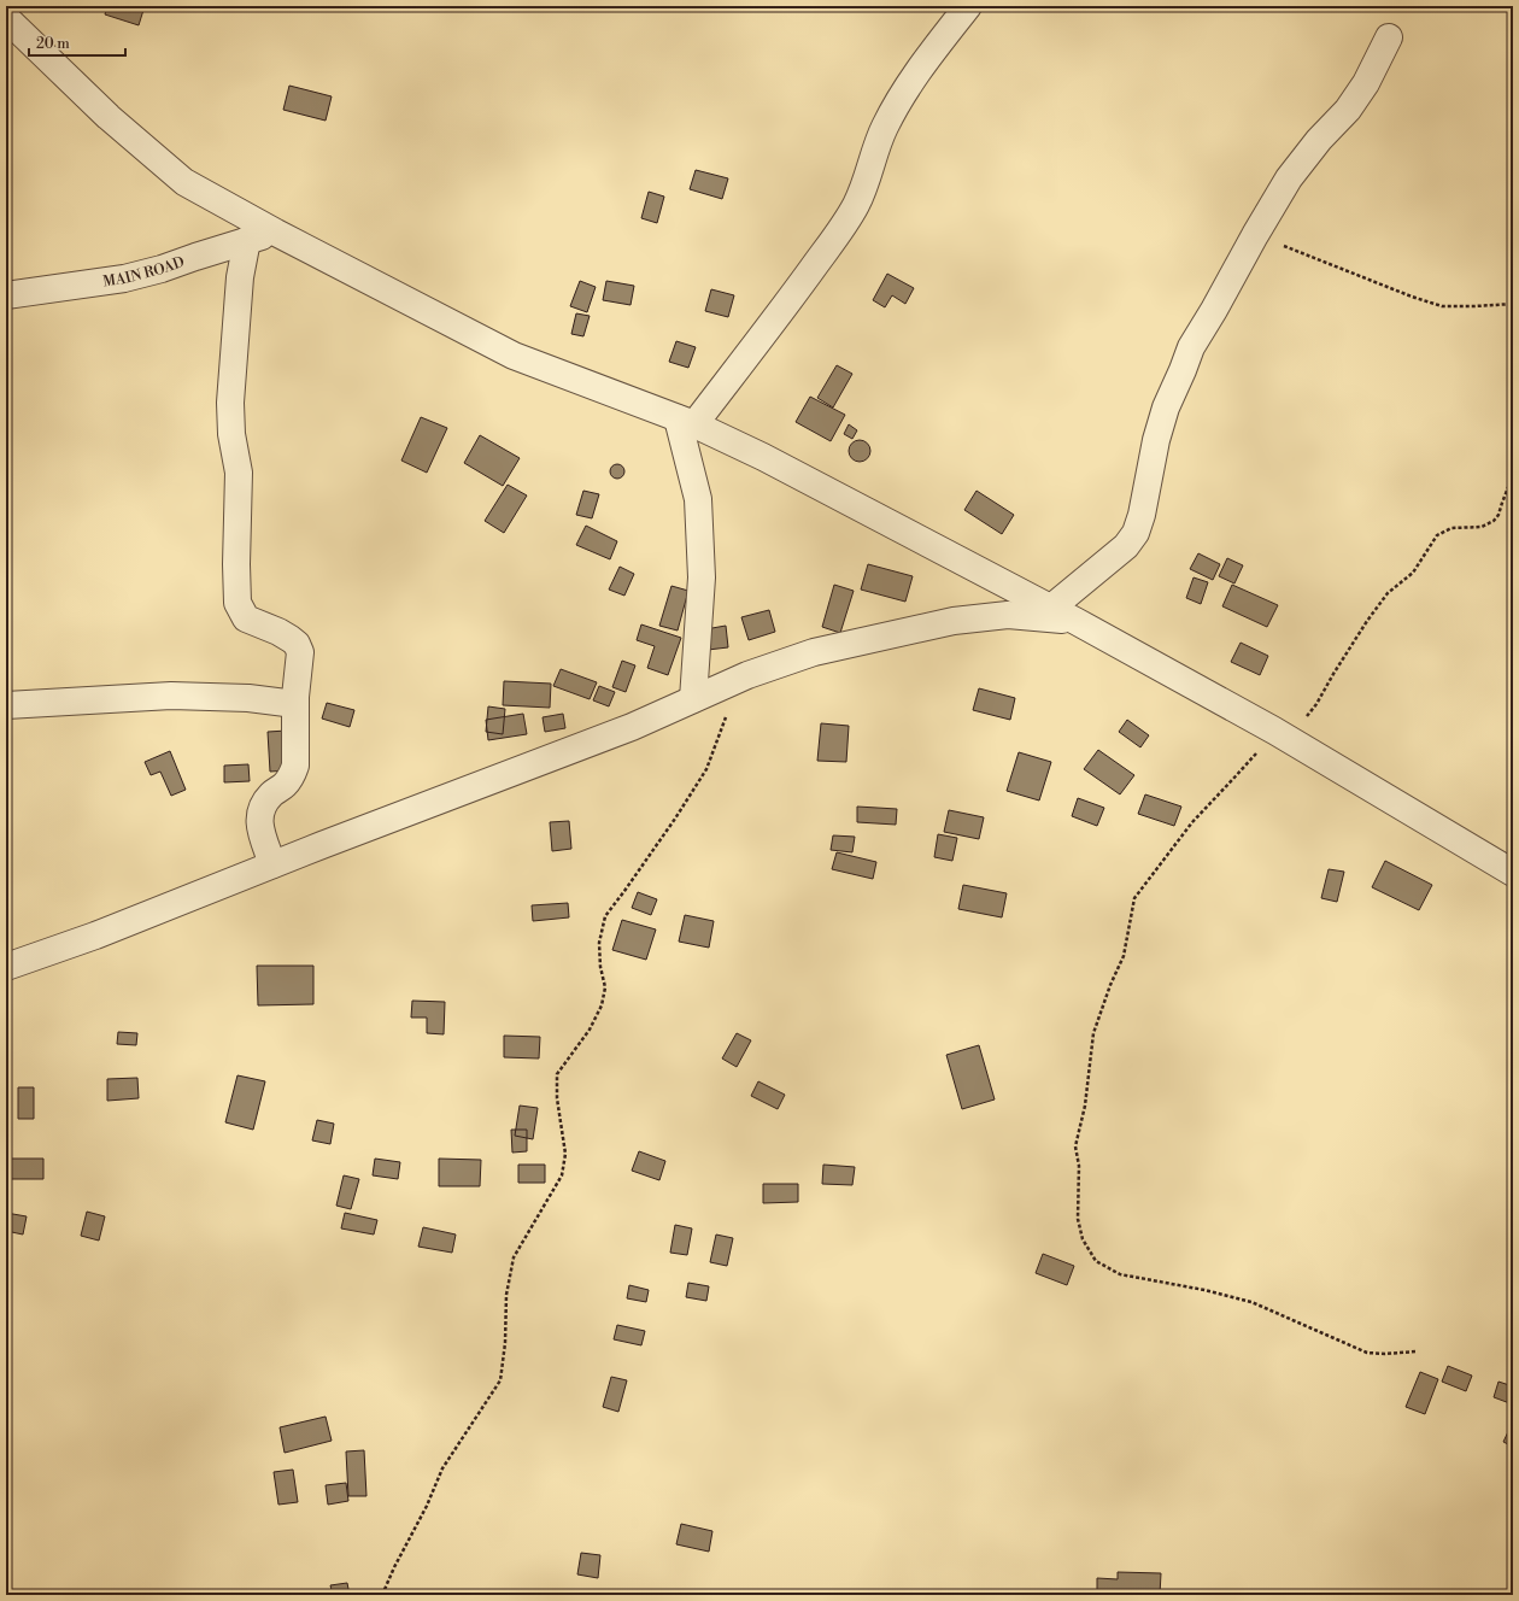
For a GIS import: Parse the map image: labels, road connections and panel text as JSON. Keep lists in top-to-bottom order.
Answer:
{
  "streets": {
    "street": ["MAIN ROAD"]
  },
  "scale_bar": "20 m"
}
